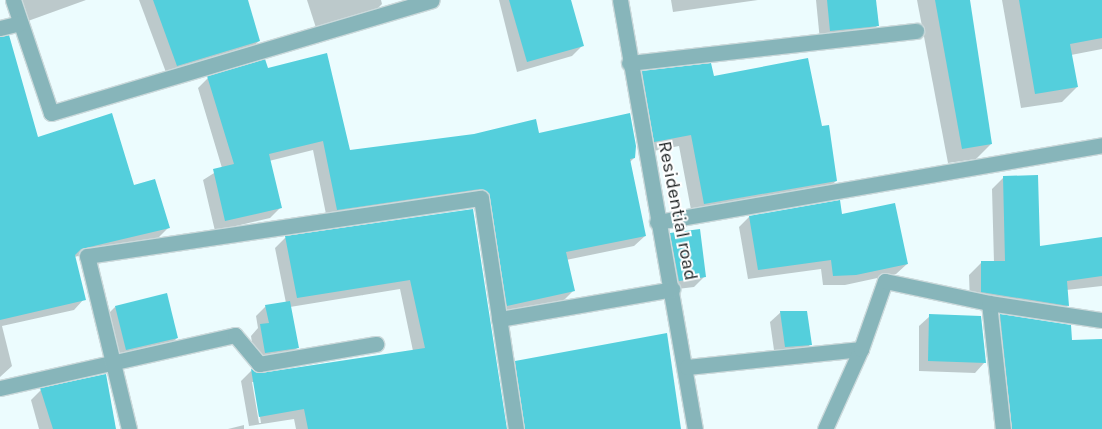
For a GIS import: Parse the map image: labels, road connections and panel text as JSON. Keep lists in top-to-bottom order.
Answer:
{
  "streets": {
    "street": ["Residential road"]
  }
}
